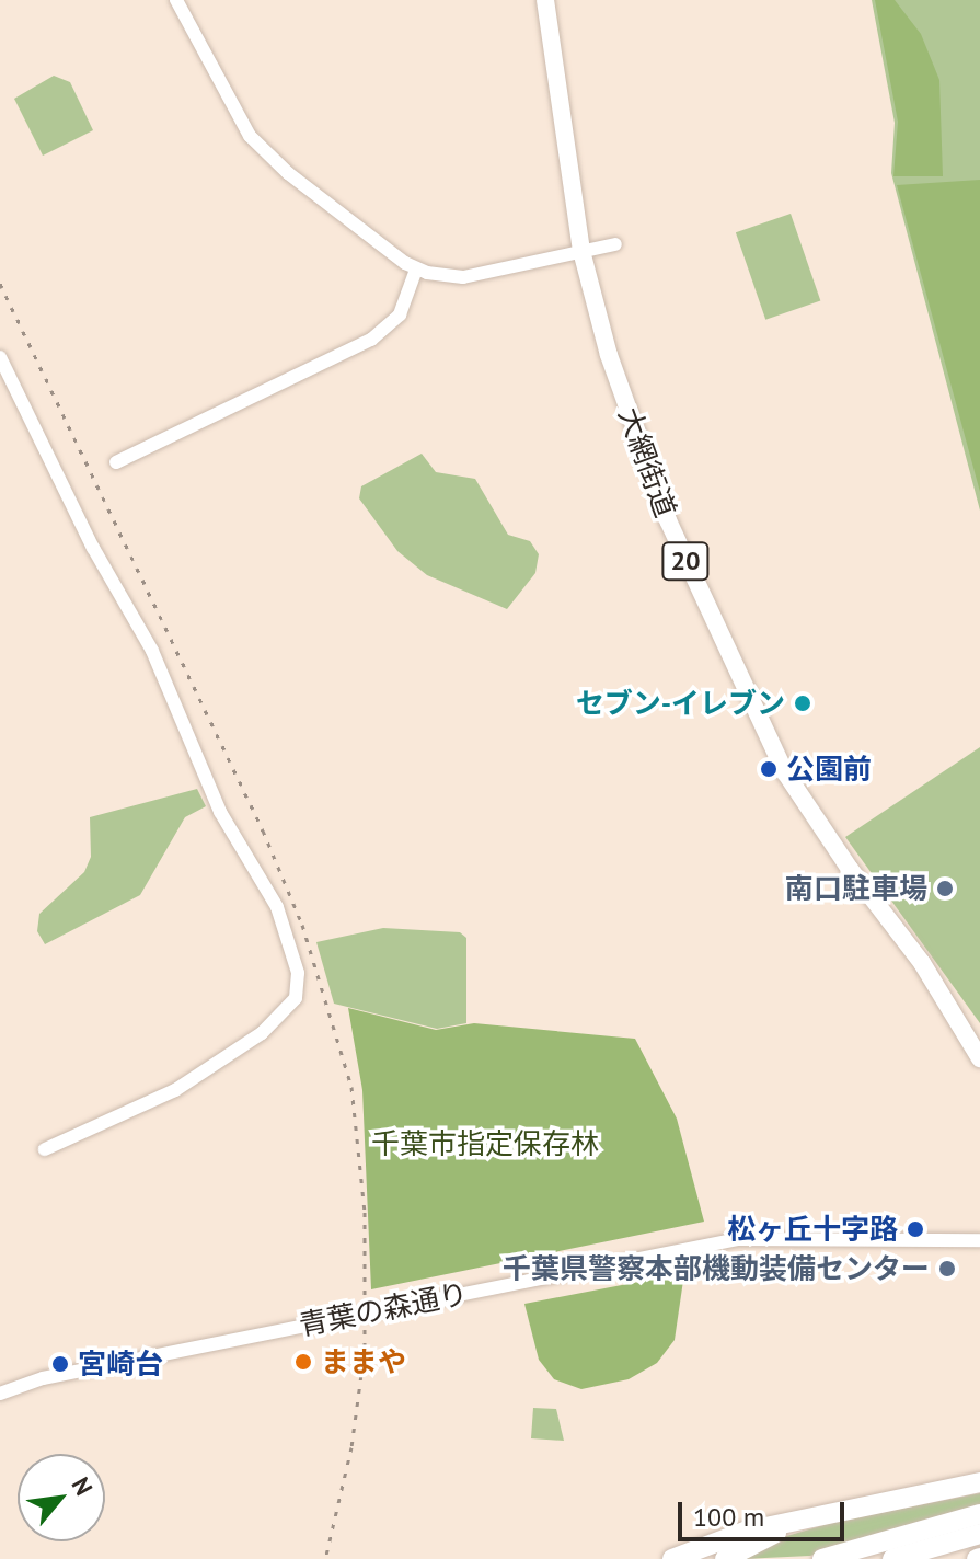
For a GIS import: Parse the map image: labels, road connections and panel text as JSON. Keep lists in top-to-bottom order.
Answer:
{
  "streets": {
    "main road": ["大網街道", "20"],
    "street": ["青葉の森通り"]
  },
  "parks": ["千葉市指定保存林"],
  "places": [
    "セブン-イレブン",
    "公園前",
    "南口駐車場",
    "松ヶ丘十字路",
    "千葉県警察本部機動装備センター",
    "ままや",
    "宮崎台"
  ],
  "scale_bar": "100 m",
  "north": "top right"
}
